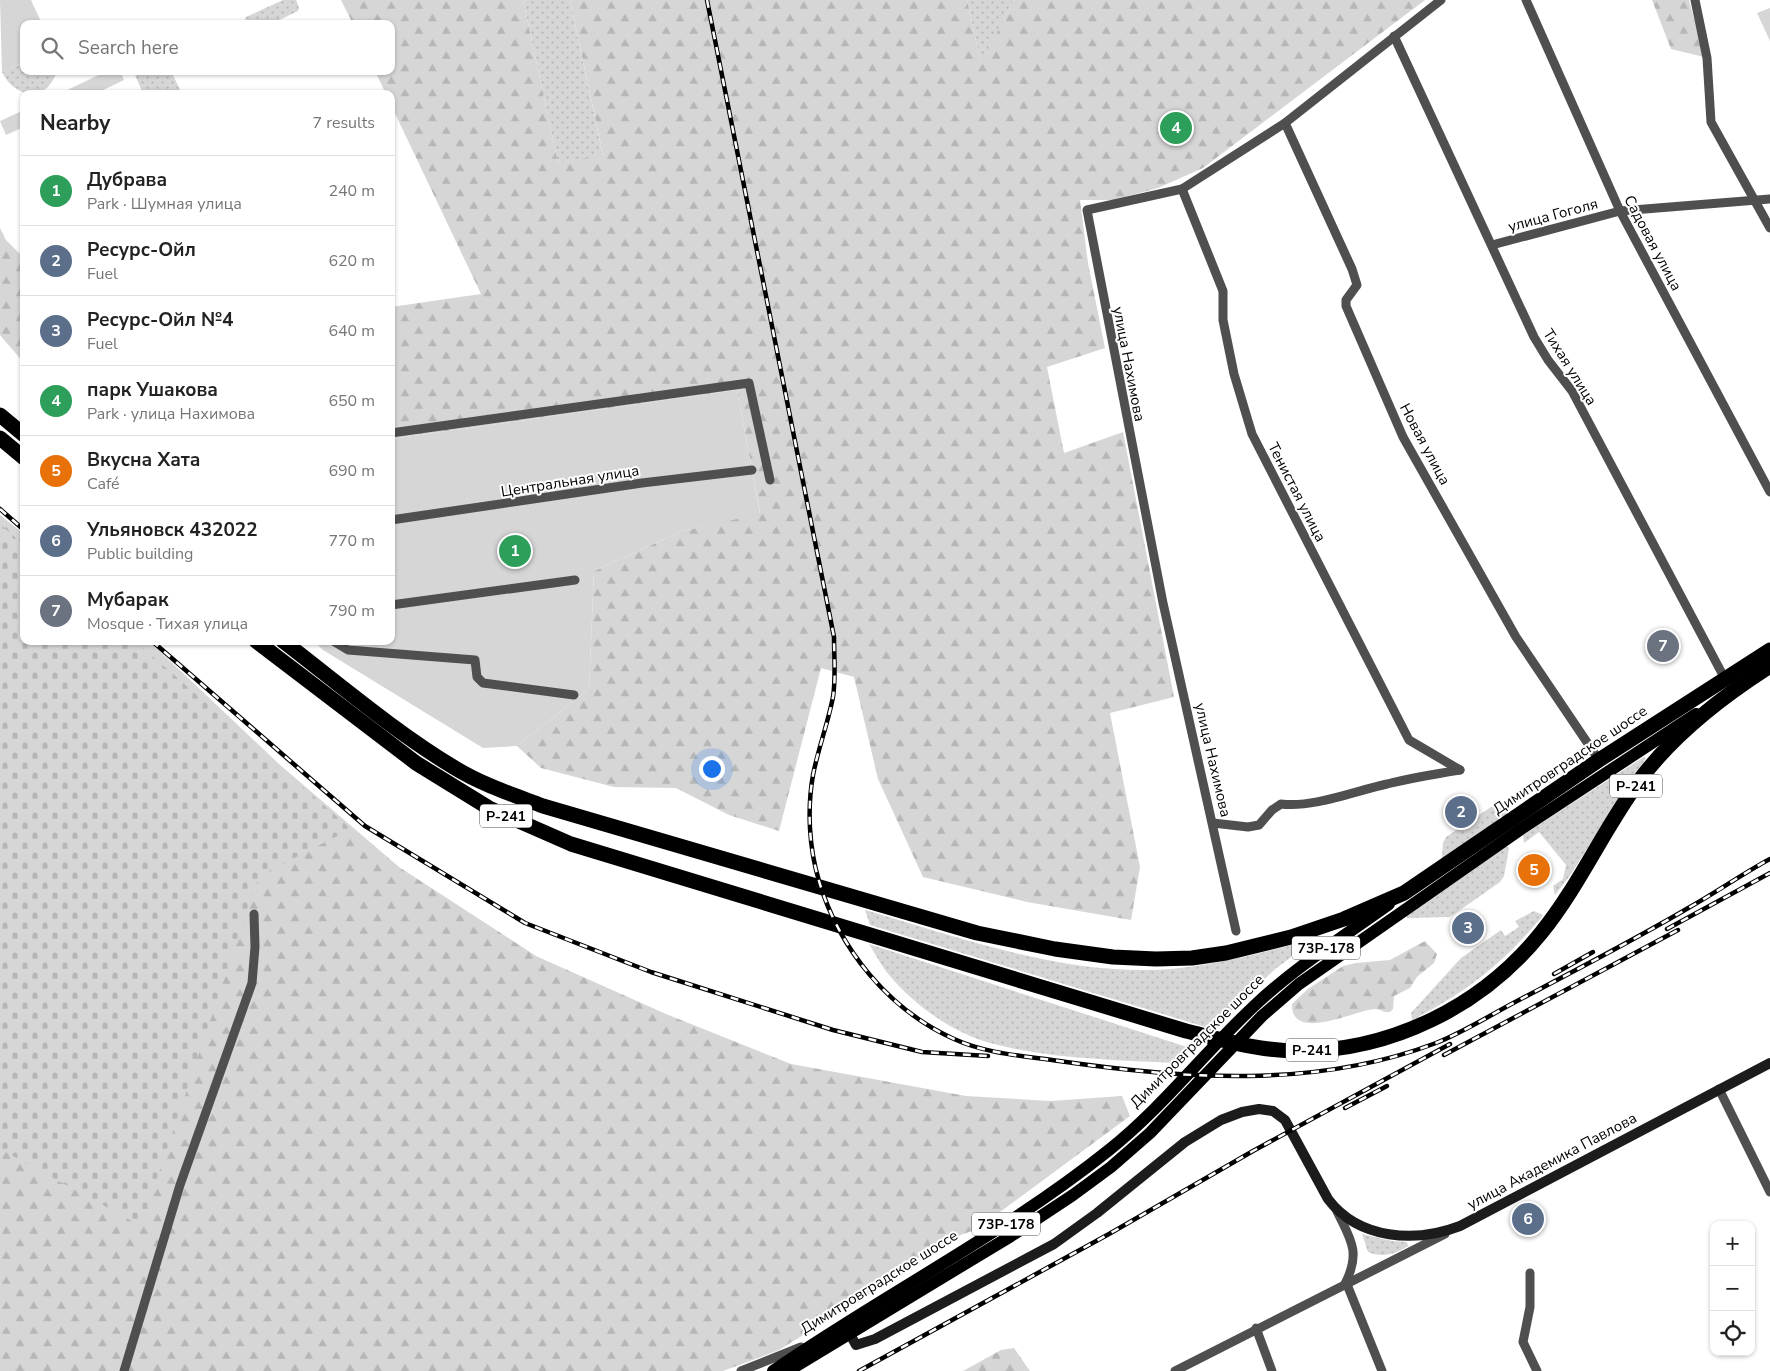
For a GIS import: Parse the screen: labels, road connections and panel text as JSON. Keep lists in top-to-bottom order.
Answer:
{
  "streets": {
    "highway": ["Димитровградское шоссе", "Р-241"],
    "main road": ["73Р-178"],
    "street": [
      "улица Гоголя",
      "Садовая улица",
      "улица Нахимова",
      "Тихая улица",
      "Новая улица",
      "Центральная улица",
      "Тенистая улица",
      "улица Академика Павлова"
    ]
  },
  "crossings": [
    ["улица Гоголя", "Садовая улица"],
    ["улица Гоголя", "Тихая улица"],
    ["улица Нахимова", "Тихая улица"],
    ["улица Нахимова", "Новая улица"],
    ["улица Нахимова", "Тенистая улица"],
    ["Тихая улица", "Димитровградское шоссе"],
    ["Тихая улица", "Р-241"],
    ["Новая улица", "Димитровградское шоссе"],
    ["Димитровградское шоссе", "Р-241"]
  ],
  "page": {
    "search": "Search here",
    "heading": ["Nearby", "7 results"],
    "pins": [
      "4",
      "1",
      "7",
      "2",
      "5",
      "3",
      "6"
    ],
    "list": [
      {
        "mark": "1",
        "name": "Дубрава",
        "note": "Park · Шумная улица",
        "value": "240 m"
      },
      {
        "mark": "2",
        "name": "Ресурс-Ойл",
        "note": "Fuel",
        "value": "620 m"
      },
      {
        "mark": "3",
        "name": "Ресурс-Ойл №4",
        "note": "Fuel",
        "value": "640 m"
      },
      {
        "mark": "4",
        "name": "парк Ушакова",
        "note": "Park · улица Нахимова",
        "value": "650 m"
      },
      {
        "mark": "5",
        "name": "Вкусна Хата",
        "note": "Café",
        "value": "690 m"
      },
      {
        "mark": "6",
        "name": "Ульяновск 432022",
        "note": "Public building",
        "value": "770 m"
      },
      {
        "mark": "7",
        "name": "Мубарак",
        "note": "Mosque · Тихая улица",
        "value": "790 m"
      }
    ],
    "map_buttons": ["+", "−"]
  }
}
